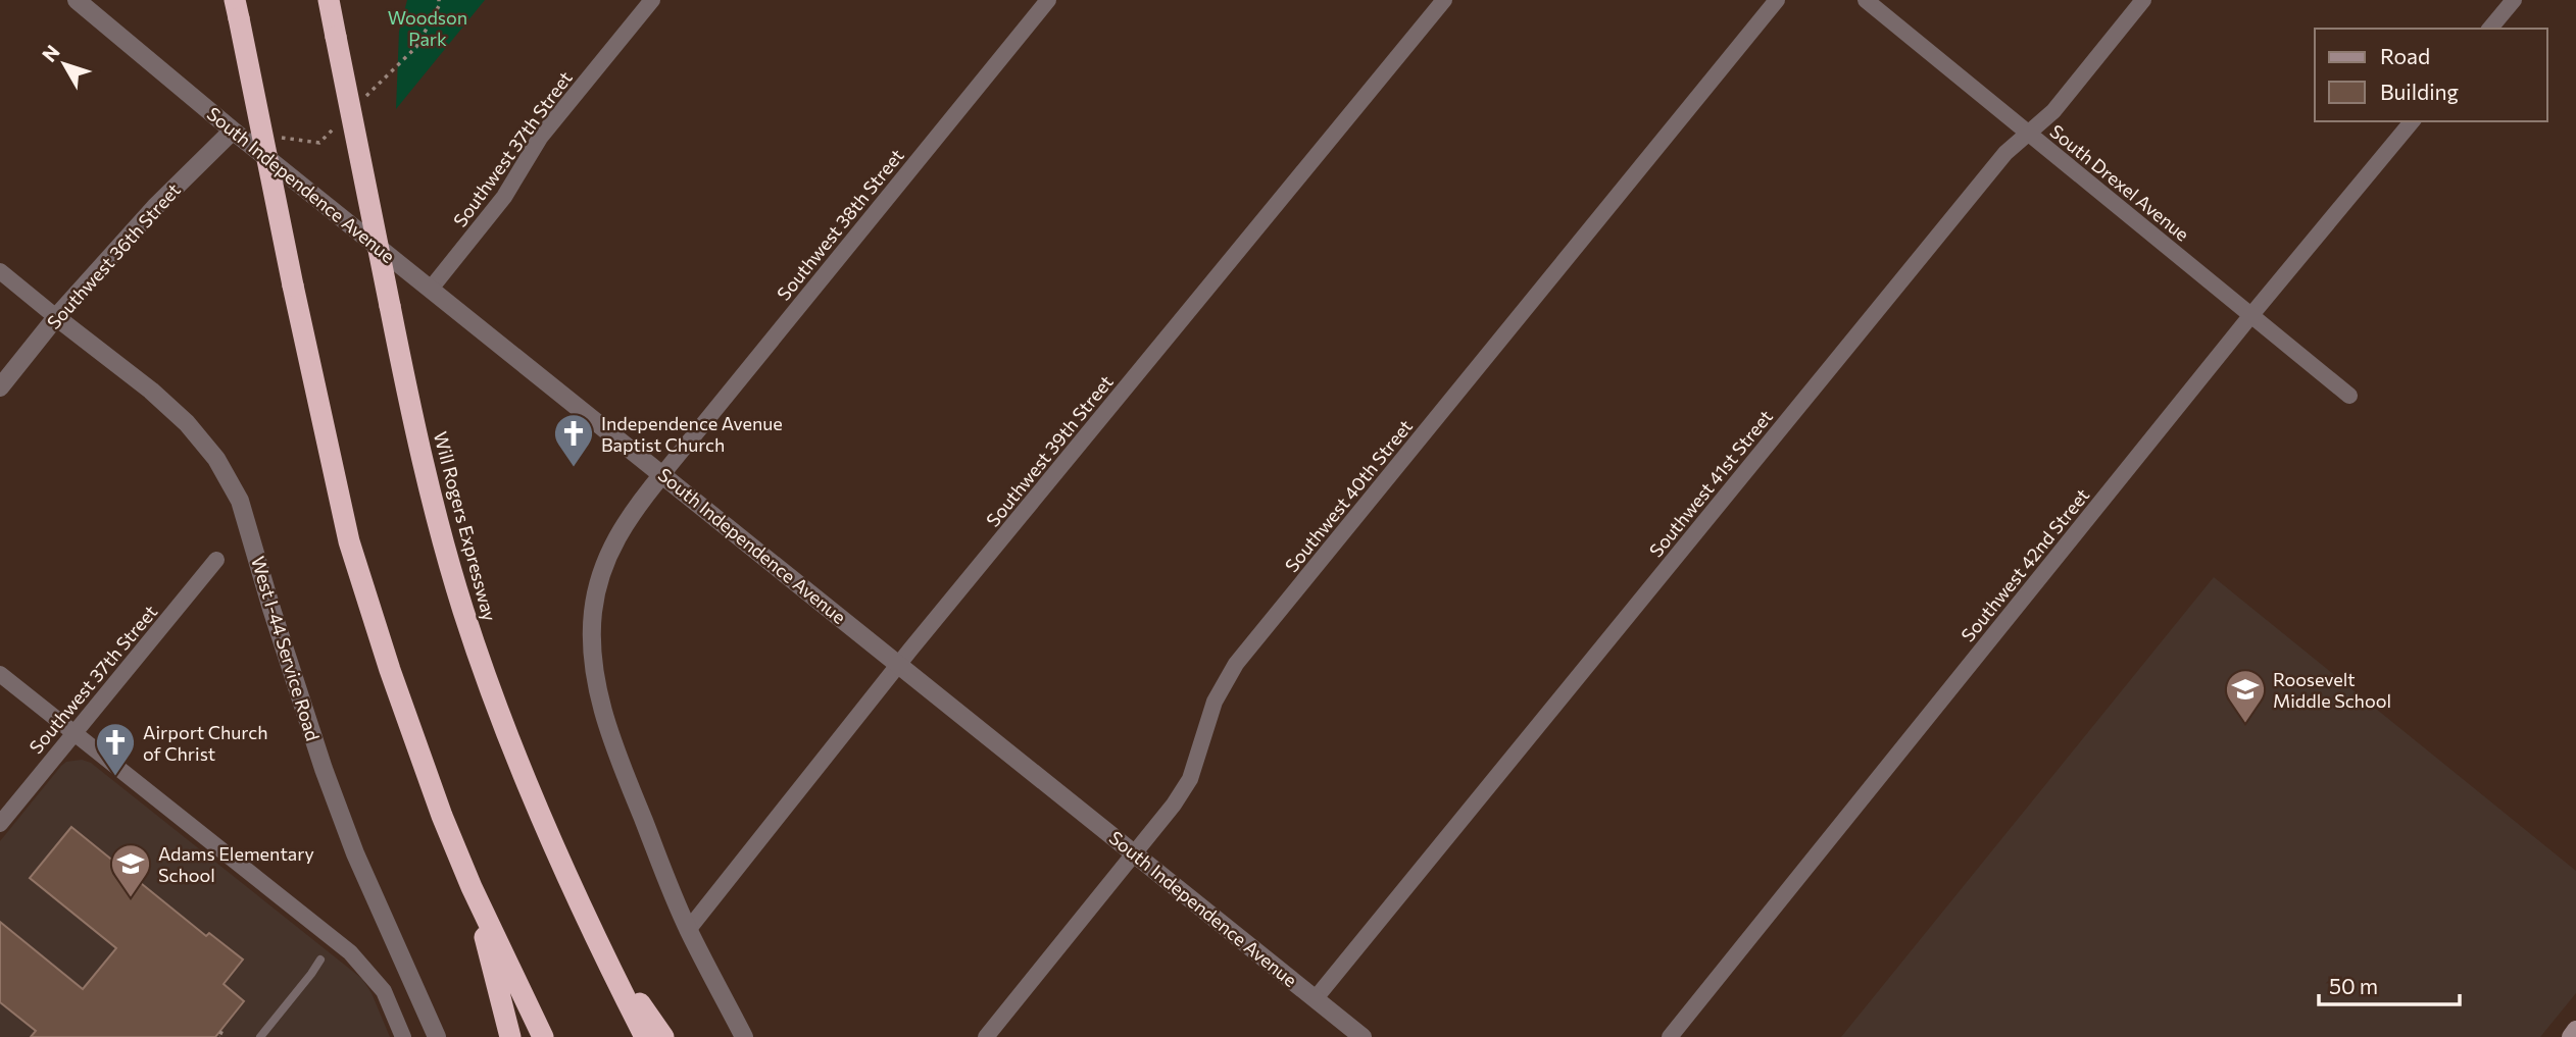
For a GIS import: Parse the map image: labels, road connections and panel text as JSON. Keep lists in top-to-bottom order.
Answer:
{
  "streets": {
    "highway": ["Will Rogers Expressway"],
    "street": [
      "Southwest 37th Street",
      "South Drexel Avenue",
      "South Independence Avenue",
      "Southwest 38th Street",
      "Southwest 36th Street",
      "Southwest 39th Street",
      "Southwest 41st Street",
      "Southwest 40th Street",
      "Southwest 42nd Street",
      "West I-44 Service Road"
    ]
  },
  "crossings": [
    ["Southwest 37th Street", "South Independence Avenue"],
    ["South Drexel Avenue", "Southwest 41st Street"],
    ["South Drexel Avenue", "Southwest 42nd Street"],
    ["South Independence Avenue", "Southwest 38th Street"],
    ["South Independence Avenue", "Southwest 36th Street"],
    ["South Independence Avenue", "Southwest 39th Street"],
    ["South Independence Avenue", "Southwest 41st Street"],
    ["South Independence Avenue", "Southwest 40th Street"],
    ["Southwest 36th Street", "West I-44 Service Road"]
  ],
  "parks": ["Woodson Park"],
  "places": {
    "church": ["Independence Avenue Baptist Church", "Airport Church of Christ"],
    "school or university": ["Roosevelt Middle School", "Adams Elementary School"]
  },
  "legend": ["Road", "Building"],
  "scale_bar": "50 m",
  "north": "top left"
}
